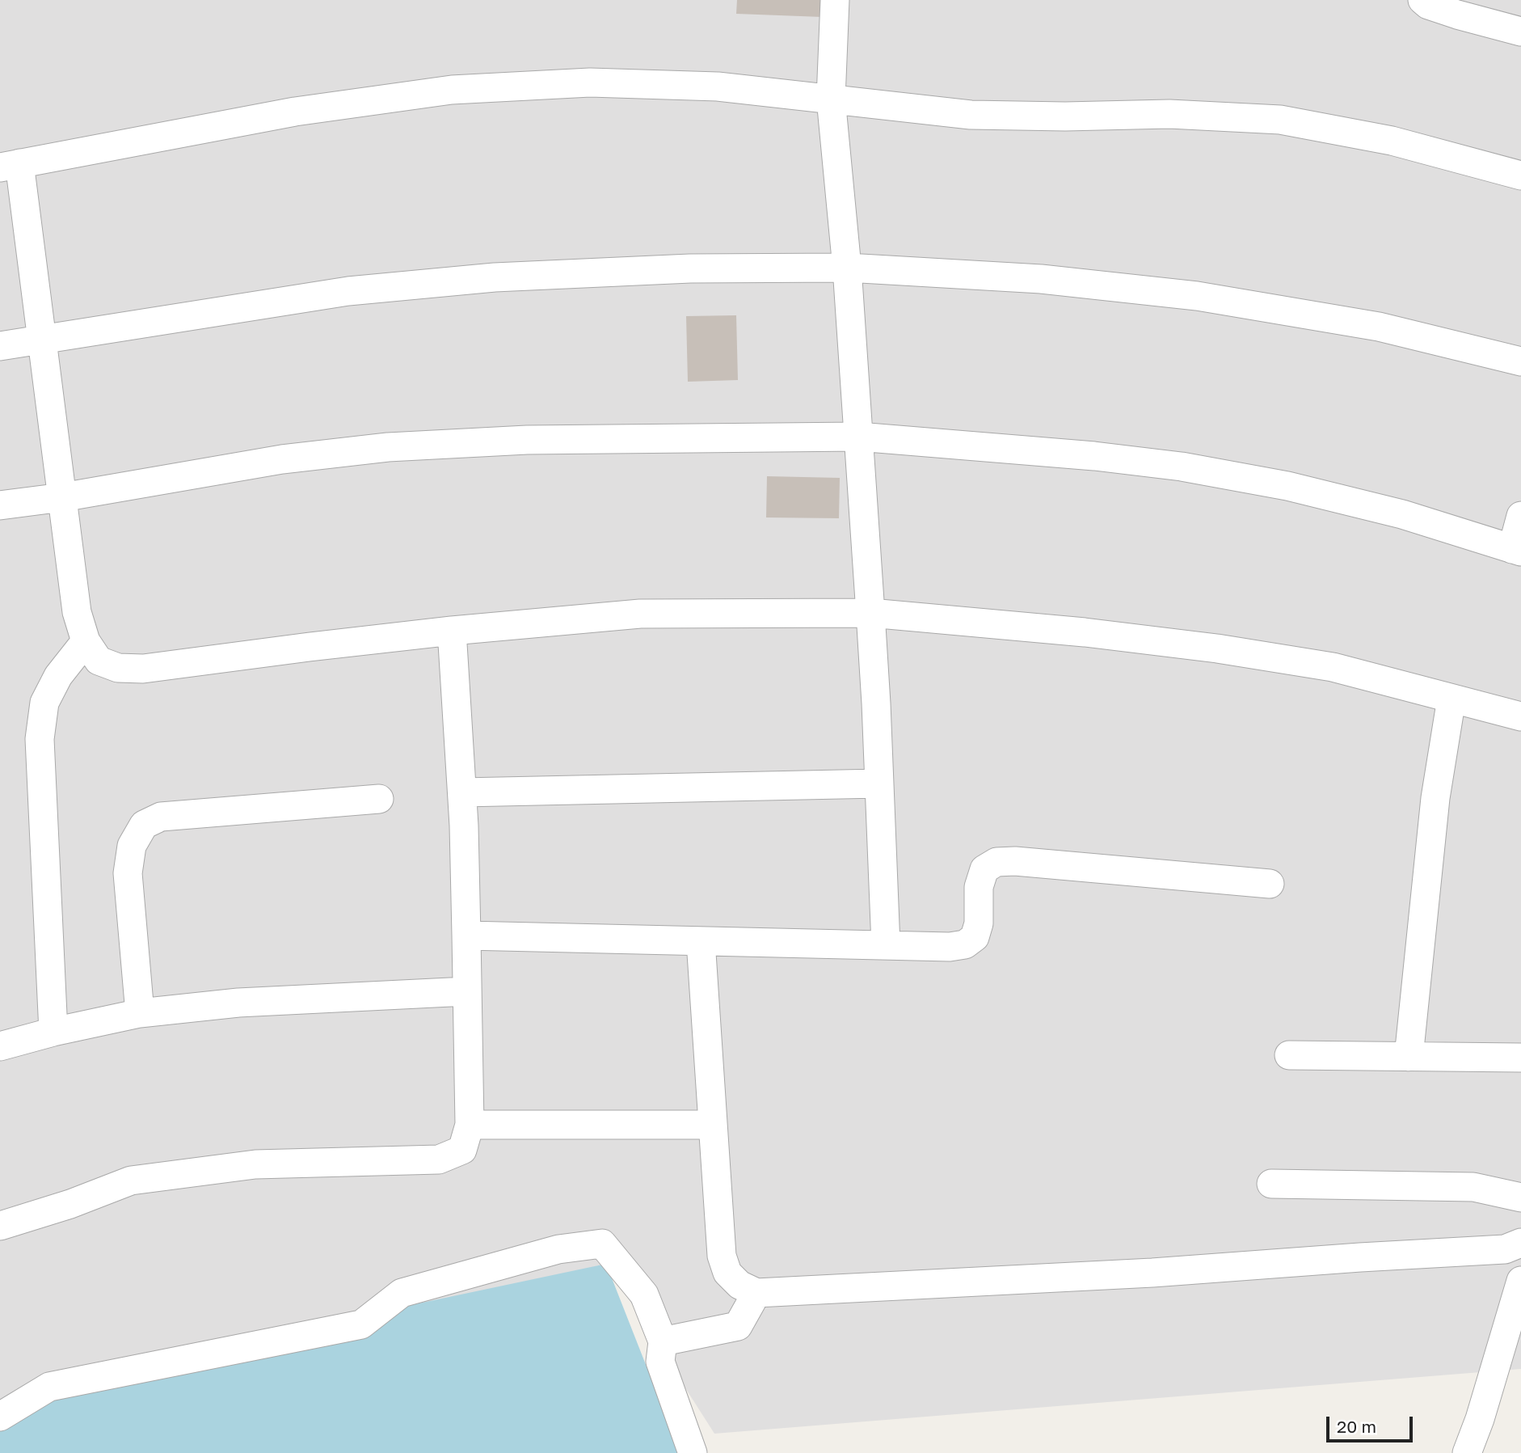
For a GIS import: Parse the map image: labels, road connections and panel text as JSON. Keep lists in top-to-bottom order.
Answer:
{
  "scale_bar": "20 m"
}
